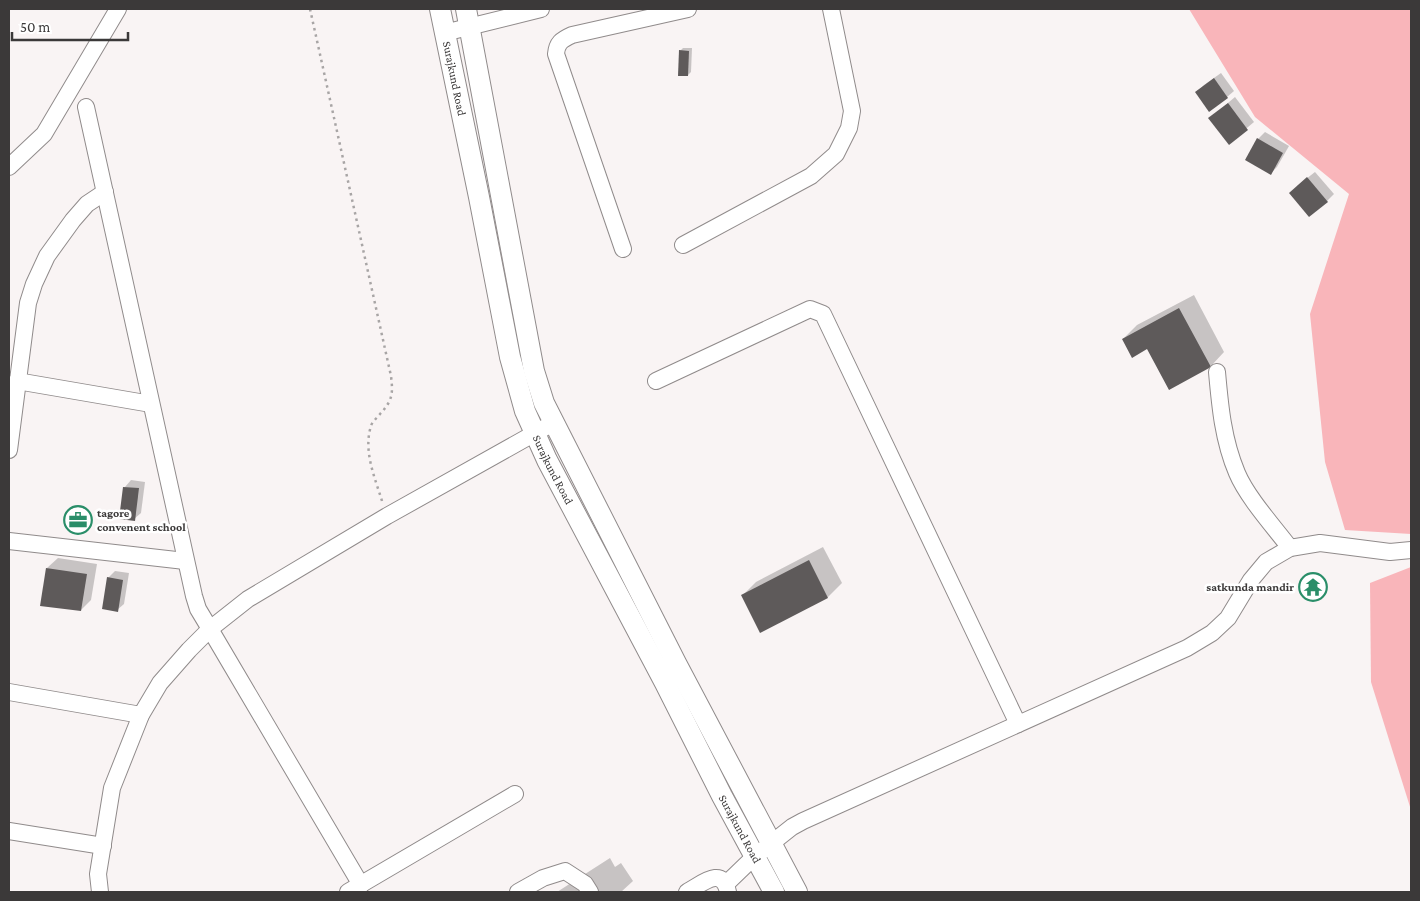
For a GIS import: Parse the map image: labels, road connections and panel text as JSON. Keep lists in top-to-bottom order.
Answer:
{
  "streets": {
    "main road": ["Surajkund Road"]
  },
  "places": {
    "office": ["tagore convenent school"],
    "temple": ["satkunda mandir"]
  },
  "scale_bar": "50 m"
}
